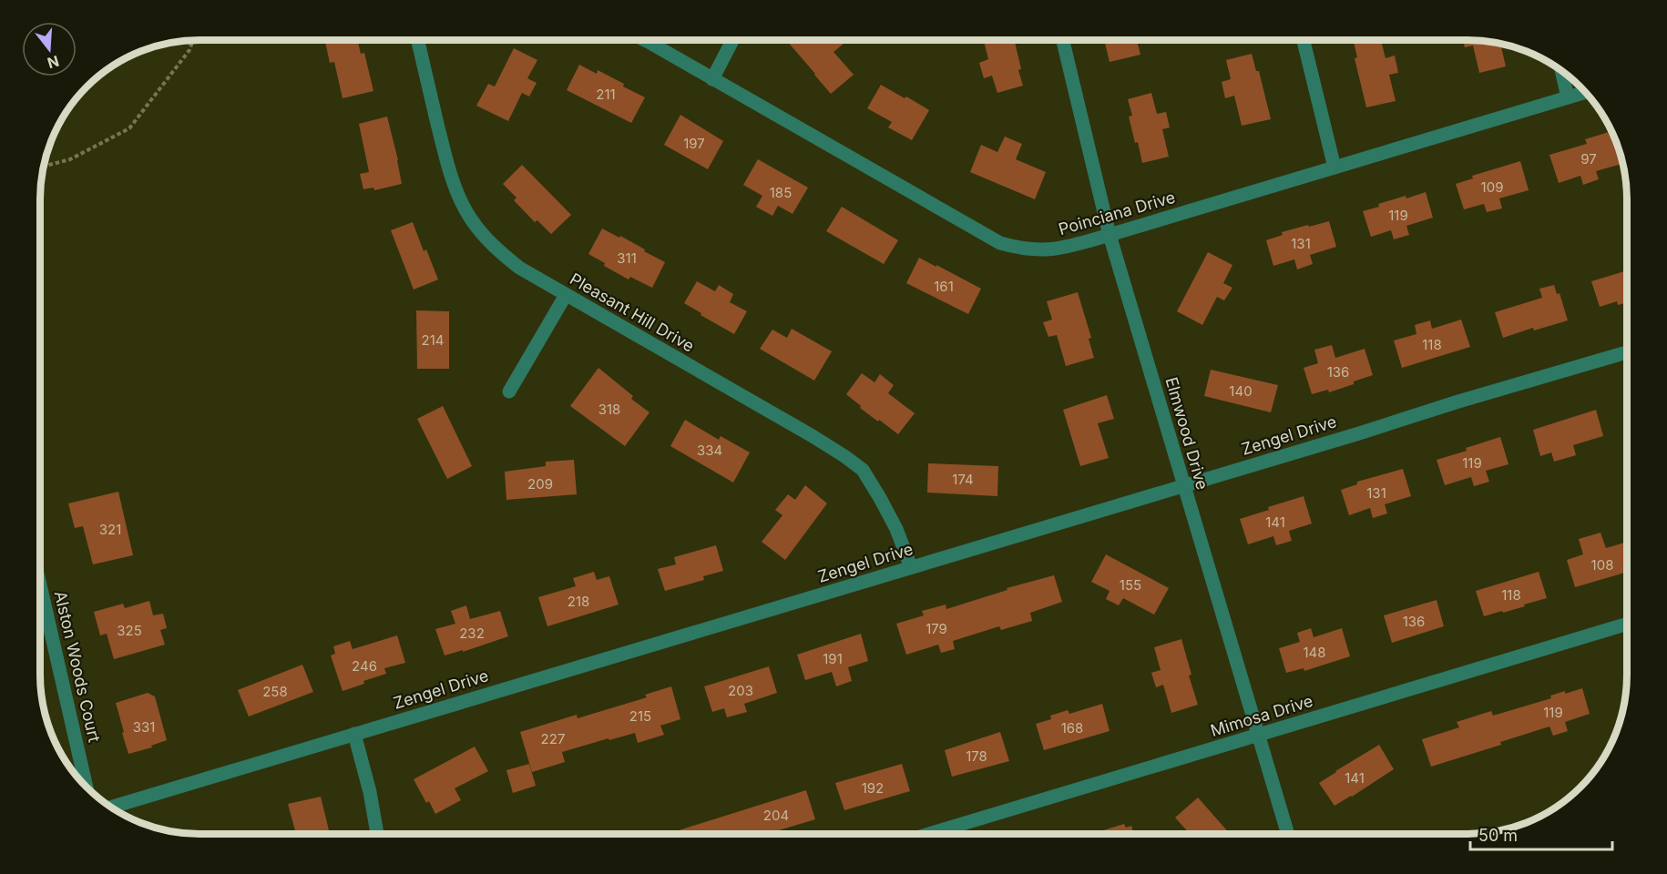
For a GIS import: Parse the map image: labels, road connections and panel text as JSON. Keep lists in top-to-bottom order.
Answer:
{
  "streets": {
    "street": [
      "Poinciana Drive",
      "Pleasant Hill Drive",
      "Elmwood Drive",
      "Zengel Drive",
      "Alston Woods Court",
      "Mimosa Drive"
    ]
  },
  "crossings": [
    ["Poinciana Drive", "Elmwood Drive"],
    ["Pleasant Hill Drive", "Zengel Drive"],
    ["Elmwood Drive", "Zengel Drive"],
    ["Elmwood Drive", "Mimosa Drive"]
  ],
  "house_numbers": [
    "211",
    "197",
    "97",
    "109",
    "185",
    "119",
    "131",
    "311",
    "161",
    "214",
    "118",
    "136",
    "140",
    "318",
    "334",
    "119",
    "174",
    "209",
    "131",
    "141",
    "321",
    "108",
    "155",
    "118",
    "218",
    "136",
    "179",
    "325",
    "232",
    "148",
    "191",
    "246",
    "203",
    "258",
    "119",
    "215",
    "331",
    "168",
    "227",
    "178",
    "141",
    "192",
    "204"
  ],
  "scale_bar": "50 m",
  "north": "bottom"
}
